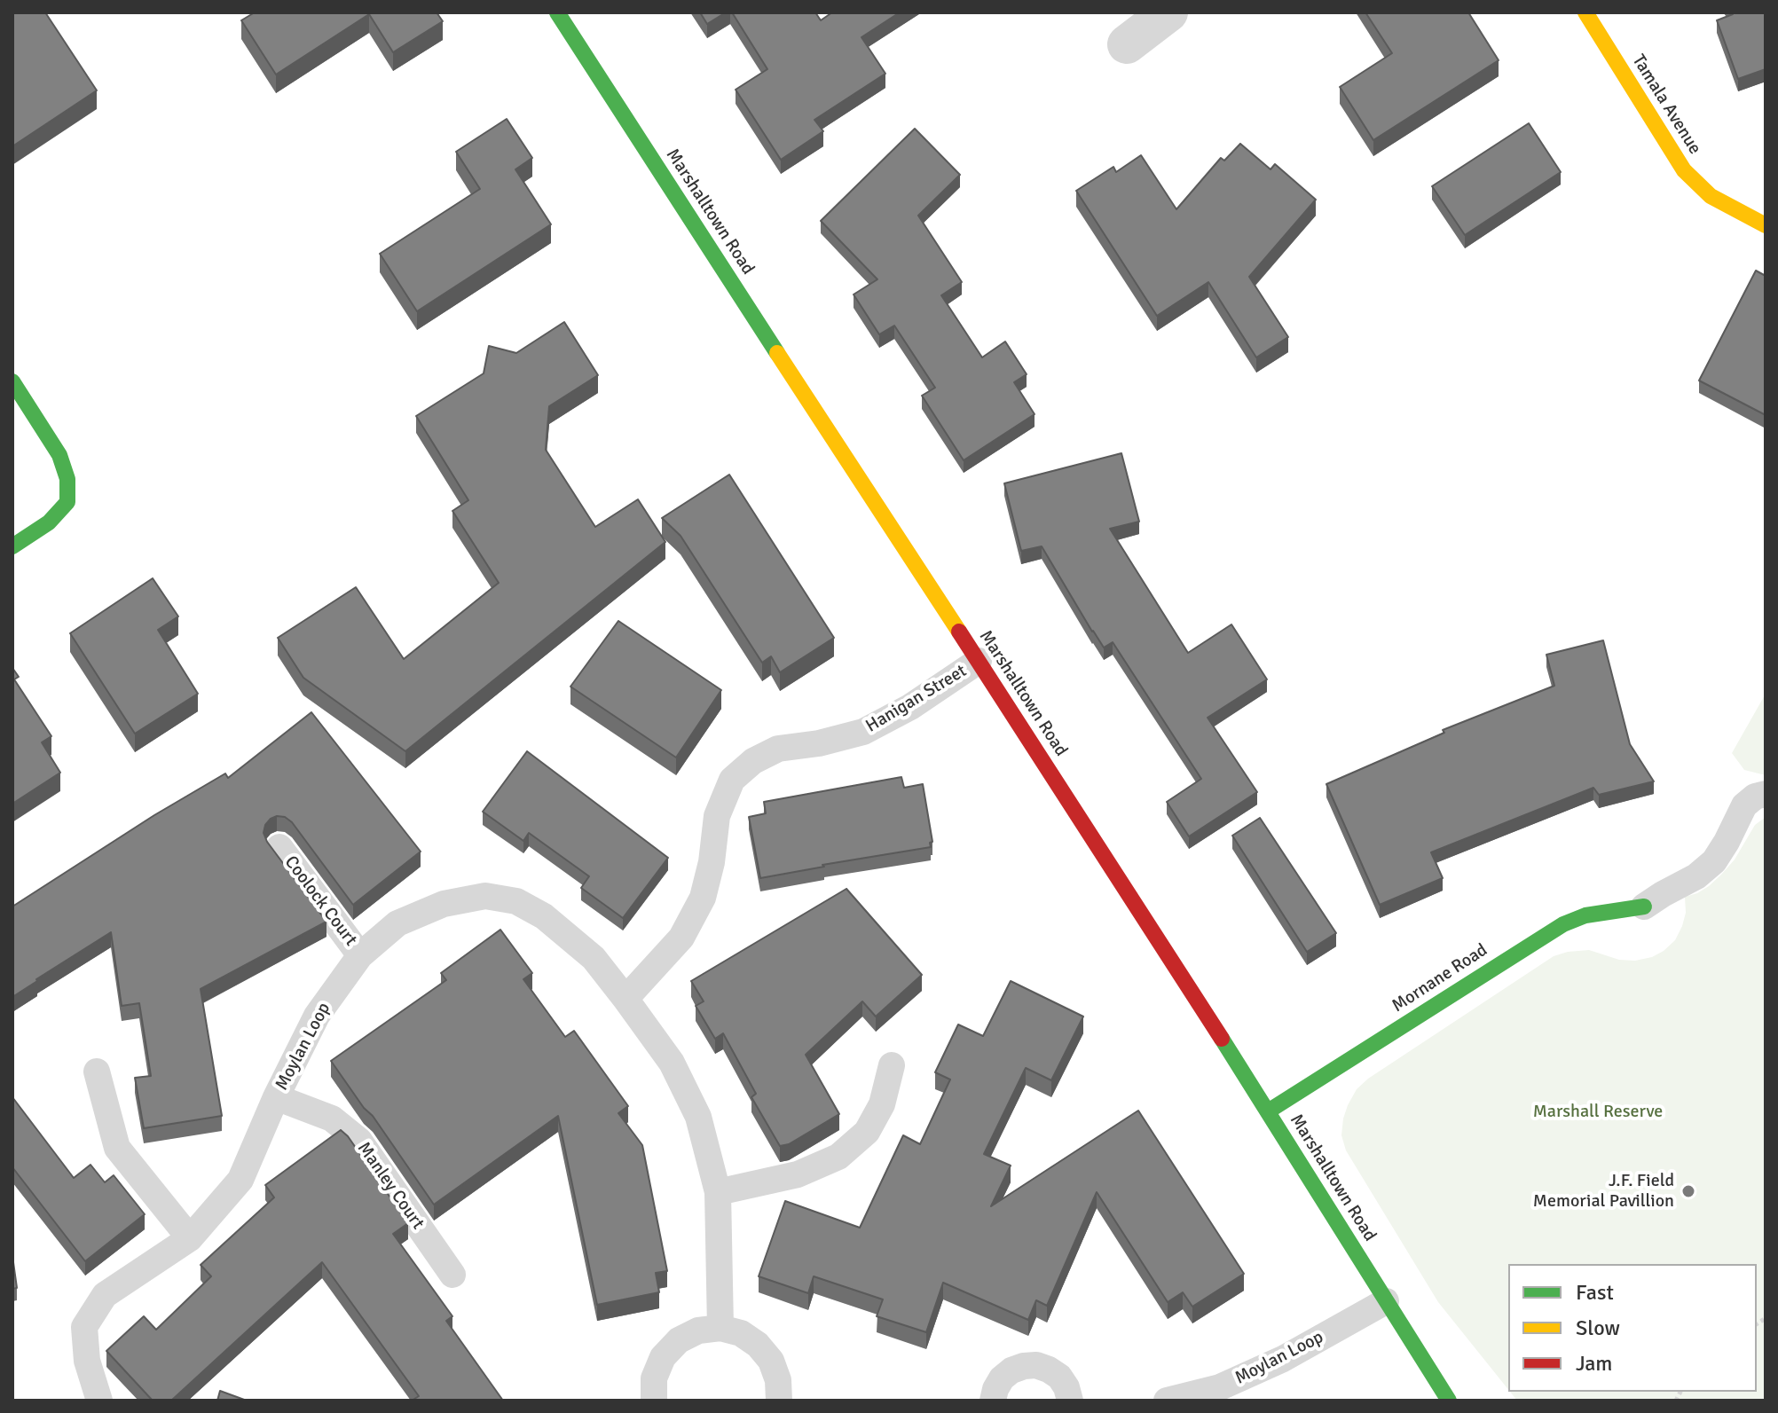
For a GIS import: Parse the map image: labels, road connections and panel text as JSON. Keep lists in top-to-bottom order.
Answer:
{
  "streets": {
    "street": ["Tamala Avenue", "Marshalltown Road", "Mornane Road"],
    "lane": [
      "Hanigan Street",
      "Coolock Court",
      "Moylan Loop",
      "Manley Court"
    ]
  },
  "crossings": [
    ["Marshalltown Road", "Hanigan Street"],
    ["Marshalltown Road", "Mornane Road"],
    ["Marshalltown Road", "Moylan Loop"],
    ["Hanigan Street", "Moylan Loop"],
    ["Coolock Court", "Moylan Loop"],
    ["Moylan Loop", "Manley Court"]
  ],
  "parks": ["Marshall Reserve"],
  "places": ["J.F. Field Memorial Pavillion"],
  "legend": ["Fast", "Slow", "Jam"]
}
